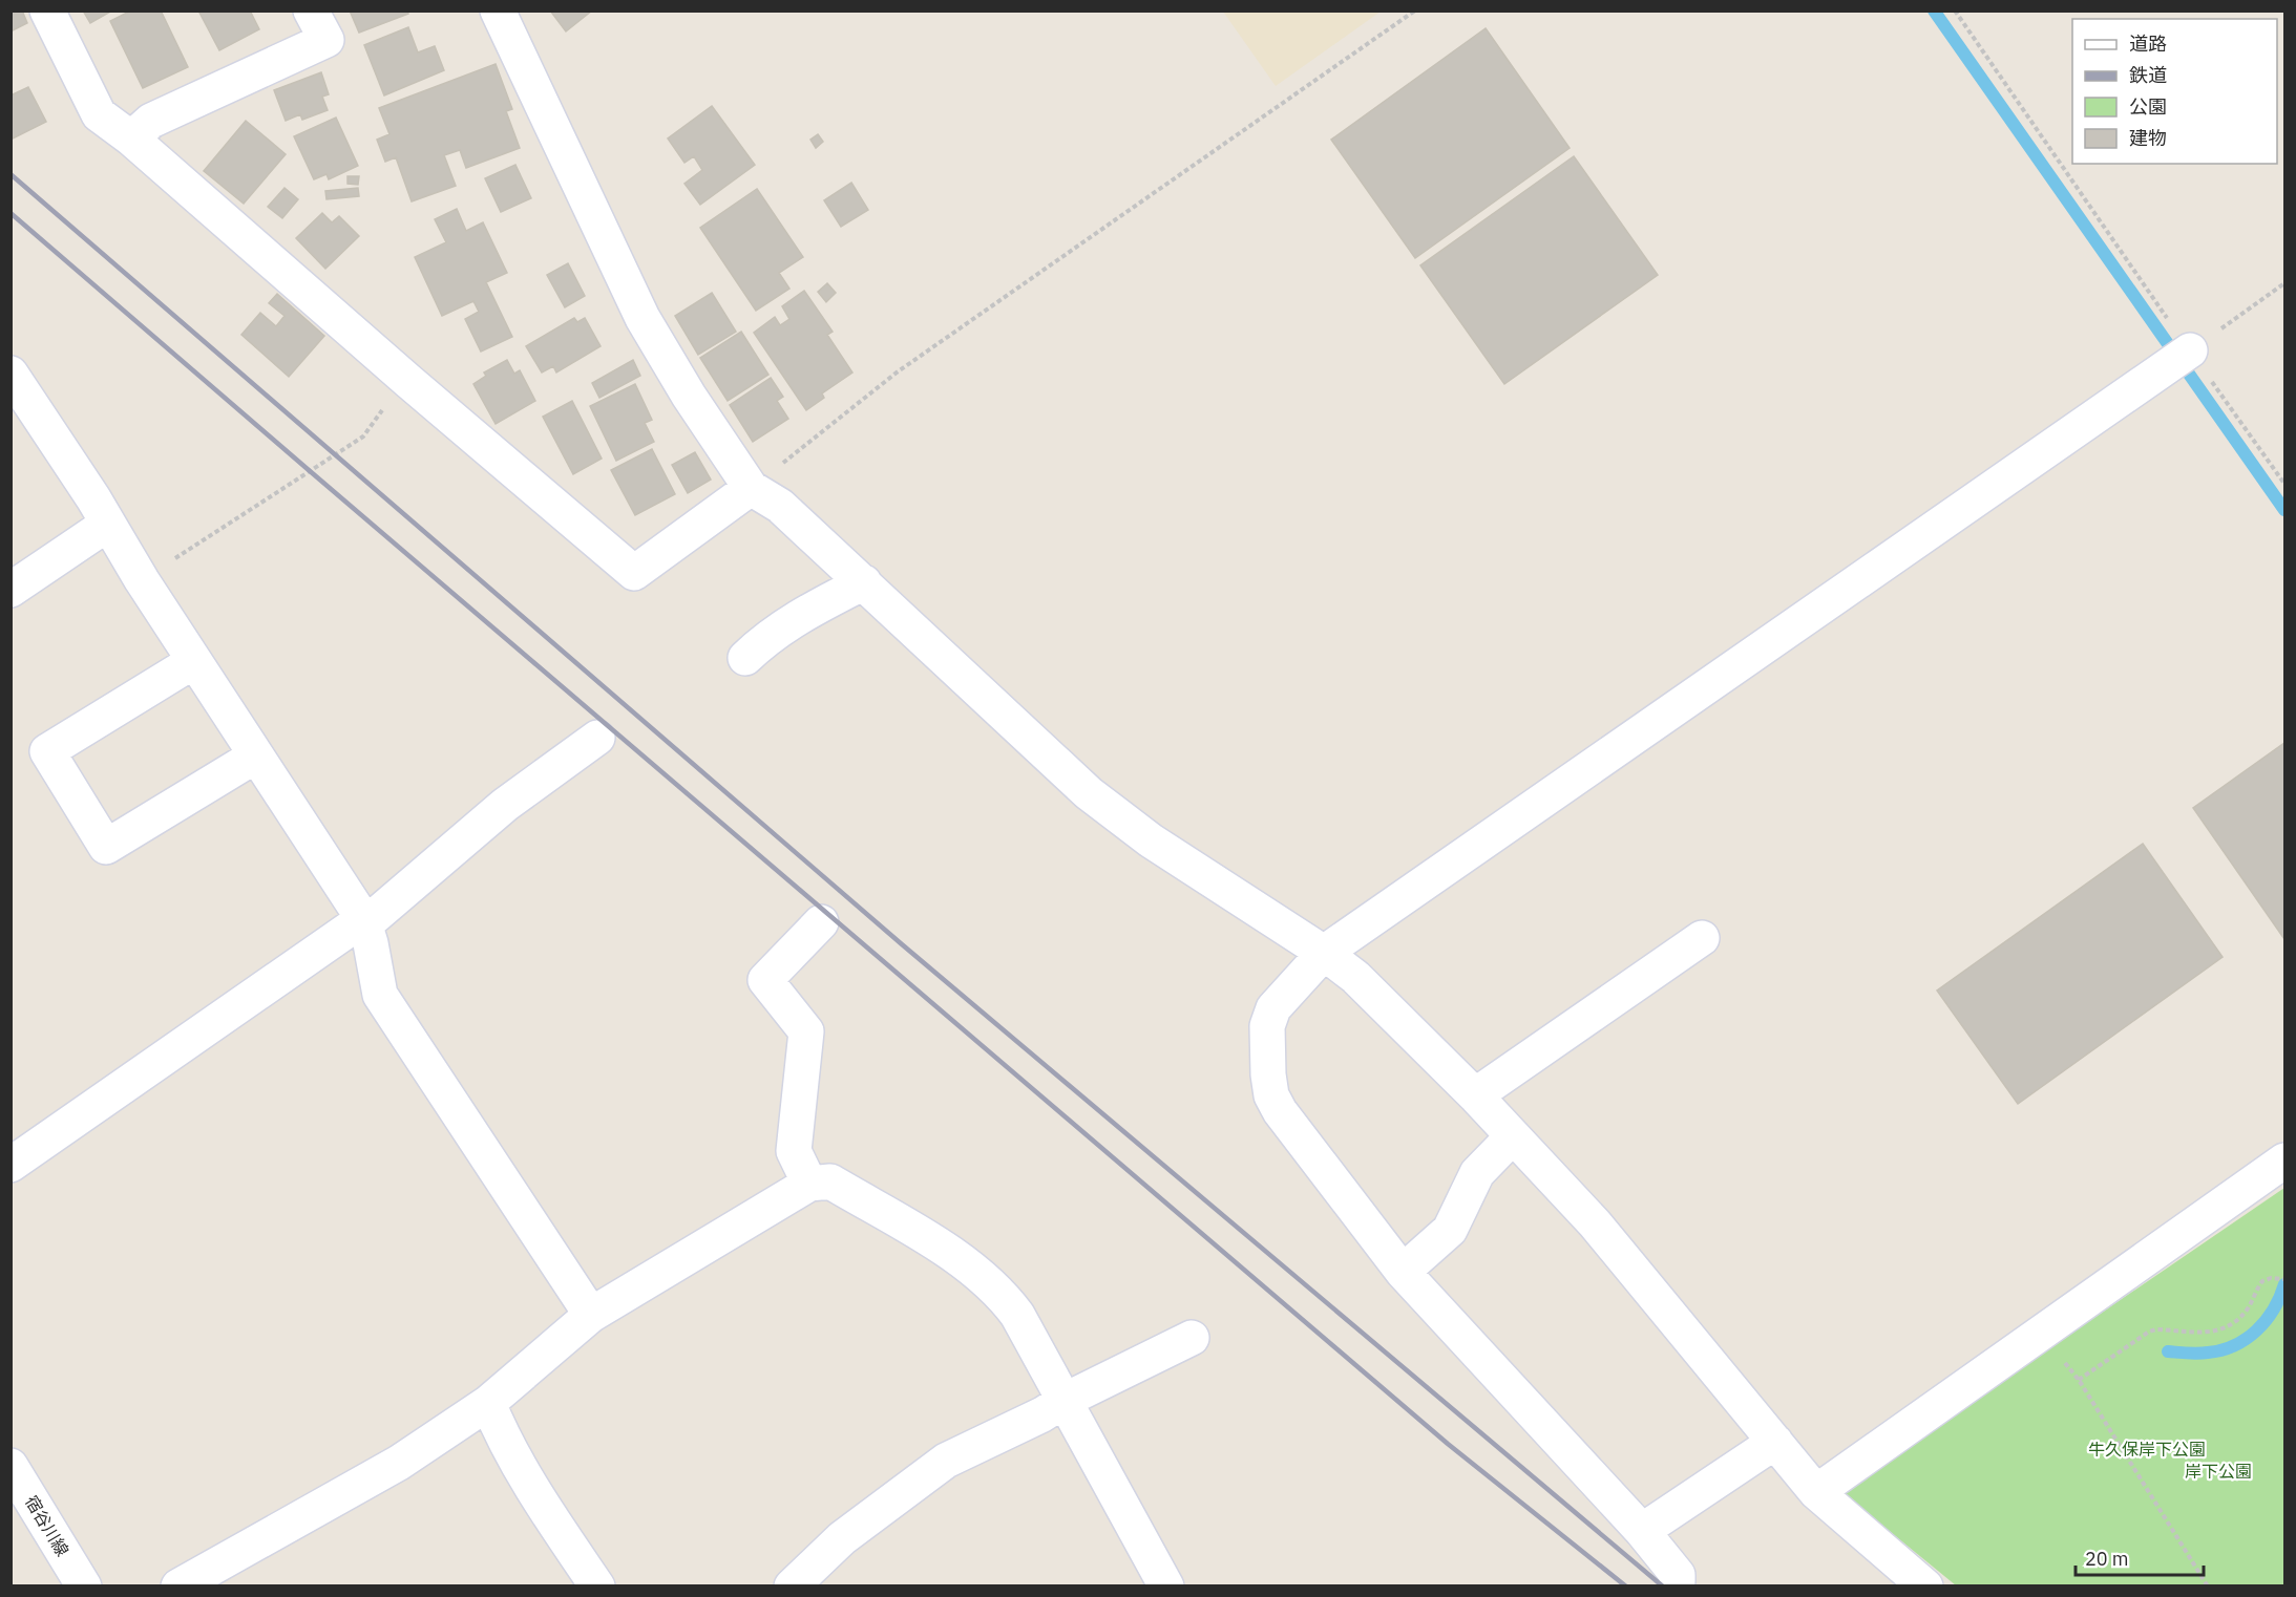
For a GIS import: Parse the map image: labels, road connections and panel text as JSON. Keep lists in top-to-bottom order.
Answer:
{
  "streets": {
    "street": ["宿谷川線"]
  },
  "parks": ["牛久保岸下公園", "岸下公園"],
  "legend": [
    "道路",
    "鉄道",
    "公園",
    "建物"
  ],
  "scale_bar": "20 m"
}
